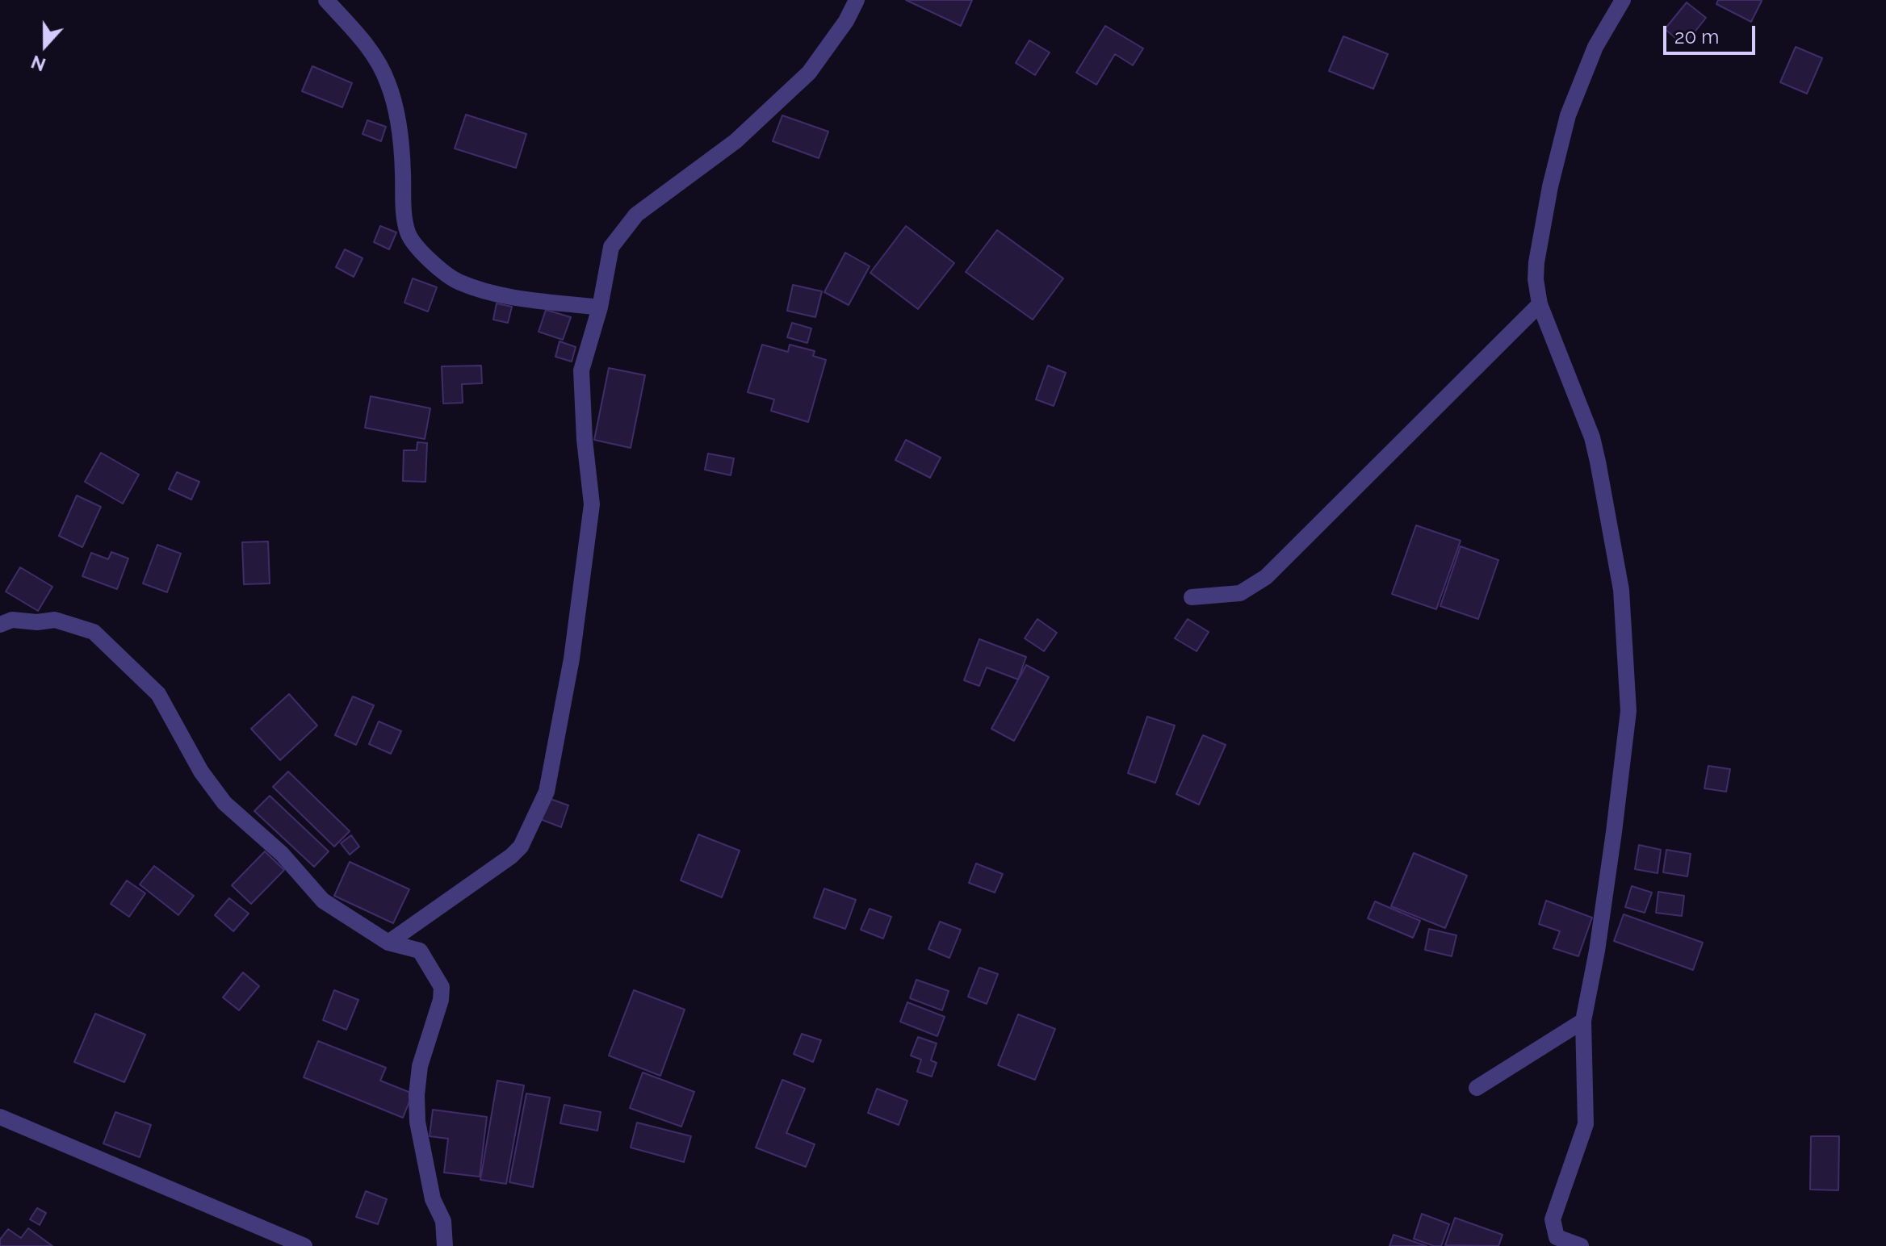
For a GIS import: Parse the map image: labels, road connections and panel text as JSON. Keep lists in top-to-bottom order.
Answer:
{
  "scale_bar": "20 m",
  "north": "bottom"
}
